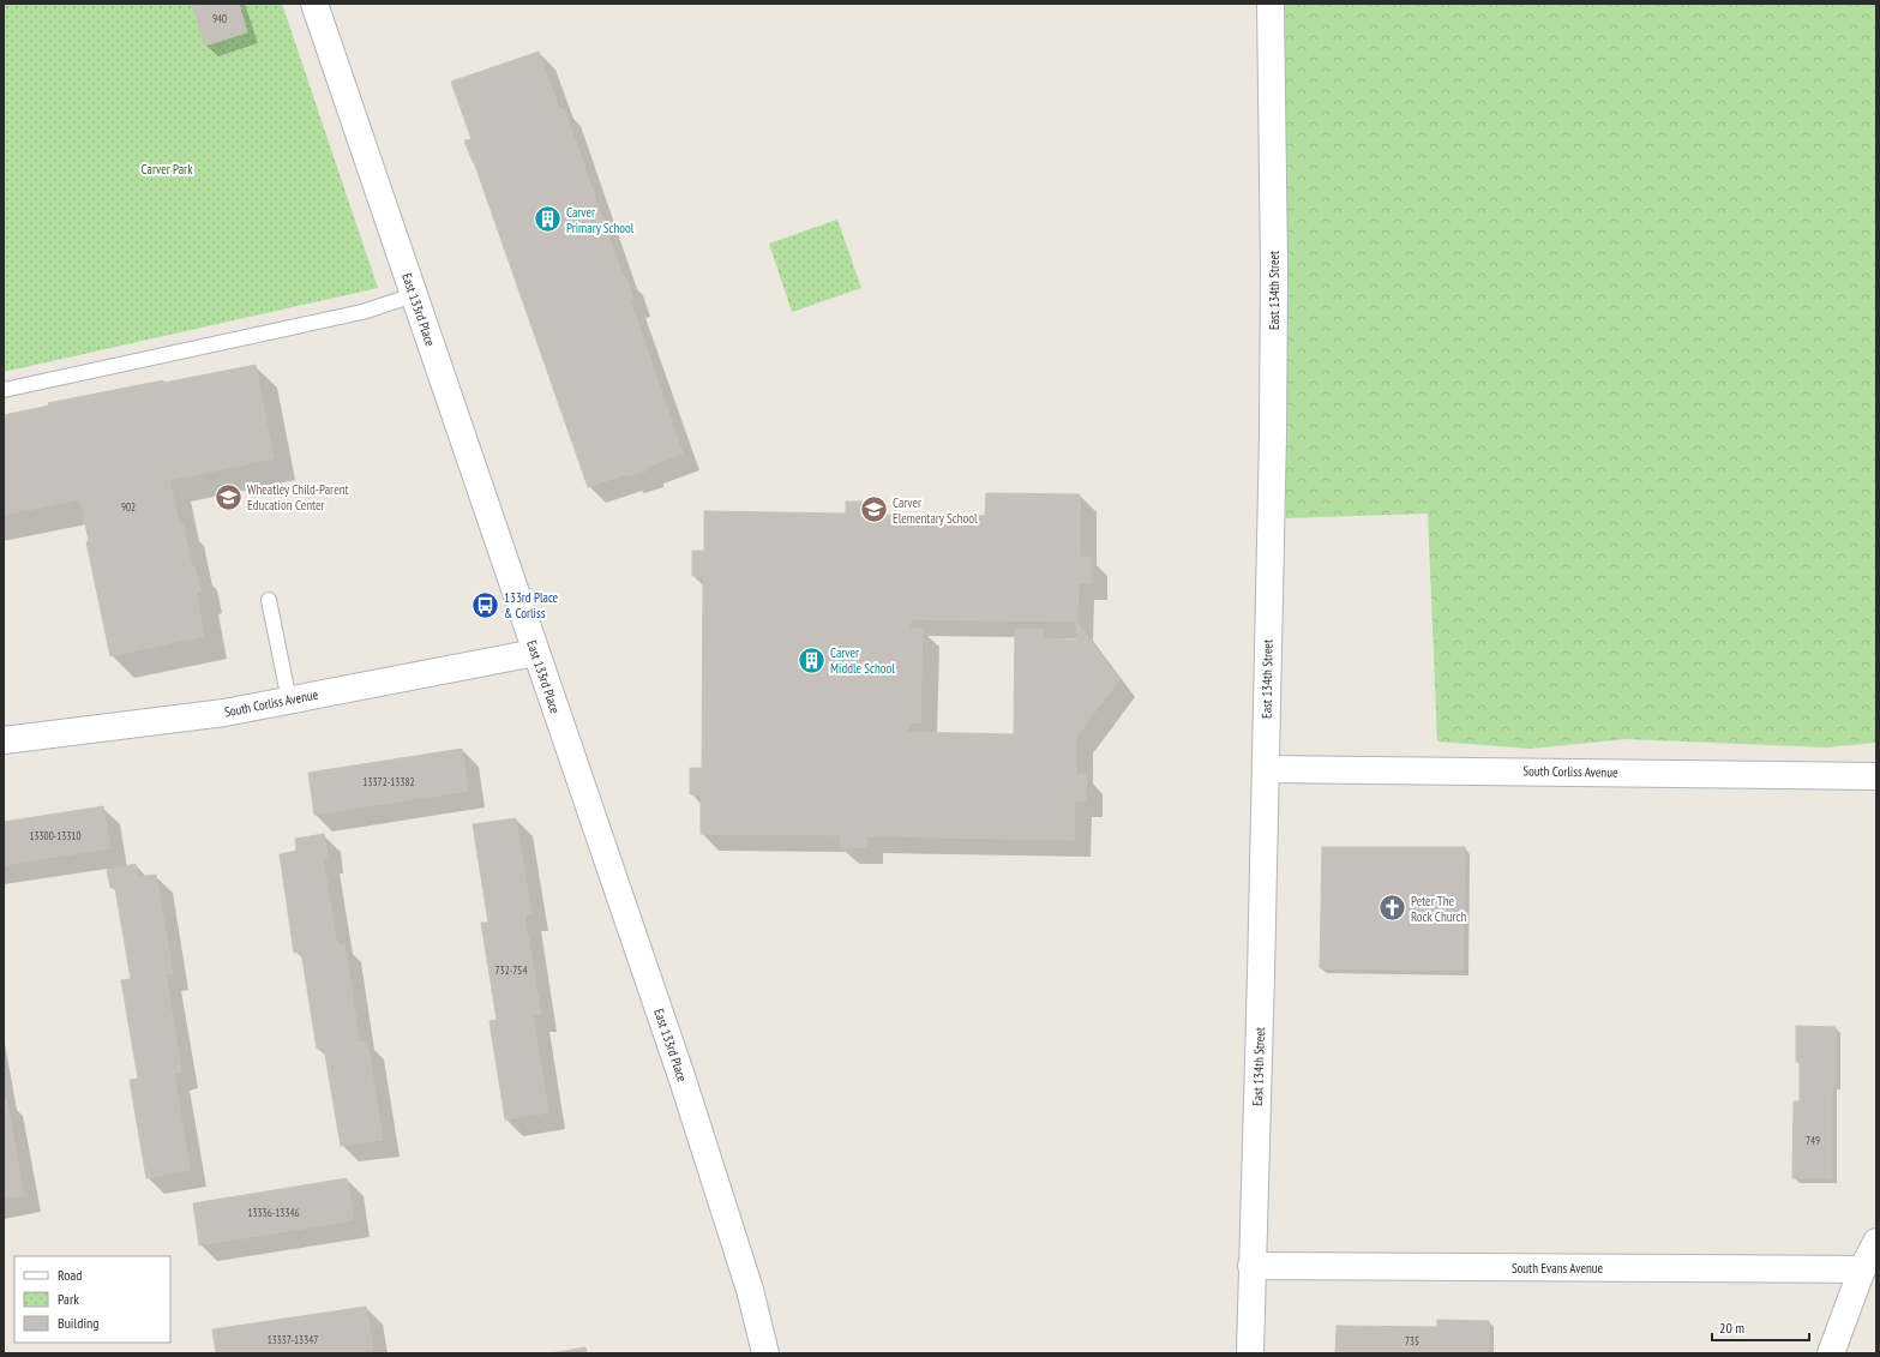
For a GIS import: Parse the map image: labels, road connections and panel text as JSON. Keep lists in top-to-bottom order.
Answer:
{
  "streets": {
    "street": [
      "East 134th Street",
      "East 133rd Place",
      "South Corliss Avenue",
      "South Evans Avenue"
    ]
  },
  "crossings": [
    ["East 134th Street", "South Corliss Avenue"],
    ["East 134th Street", "South Evans Avenue"],
    ["East 133rd Place", "South Corliss Avenue"]
  ],
  "parks": ["Carver Park"],
  "places": {
    "building": ["Carver Primary School", "Carver Middle School"],
    "school or university": ["Wheatley Child-Parent Education Center", "Carver Elementary School"],
    "bus stop": ["133rd Place & Corliss"],
    "church": ["Peter The Rock Church"]
  },
  "house_numbers": [
    "940",
    "902",
    "13372-13382",
    "13300-13310",
    "732-754",
    "749",
    "13336-13346",
    "13337-13347",
    "735"
  ],
  "legend": ["Road", "Park", "Building"],
  "scale_bar": "20 m"
}
